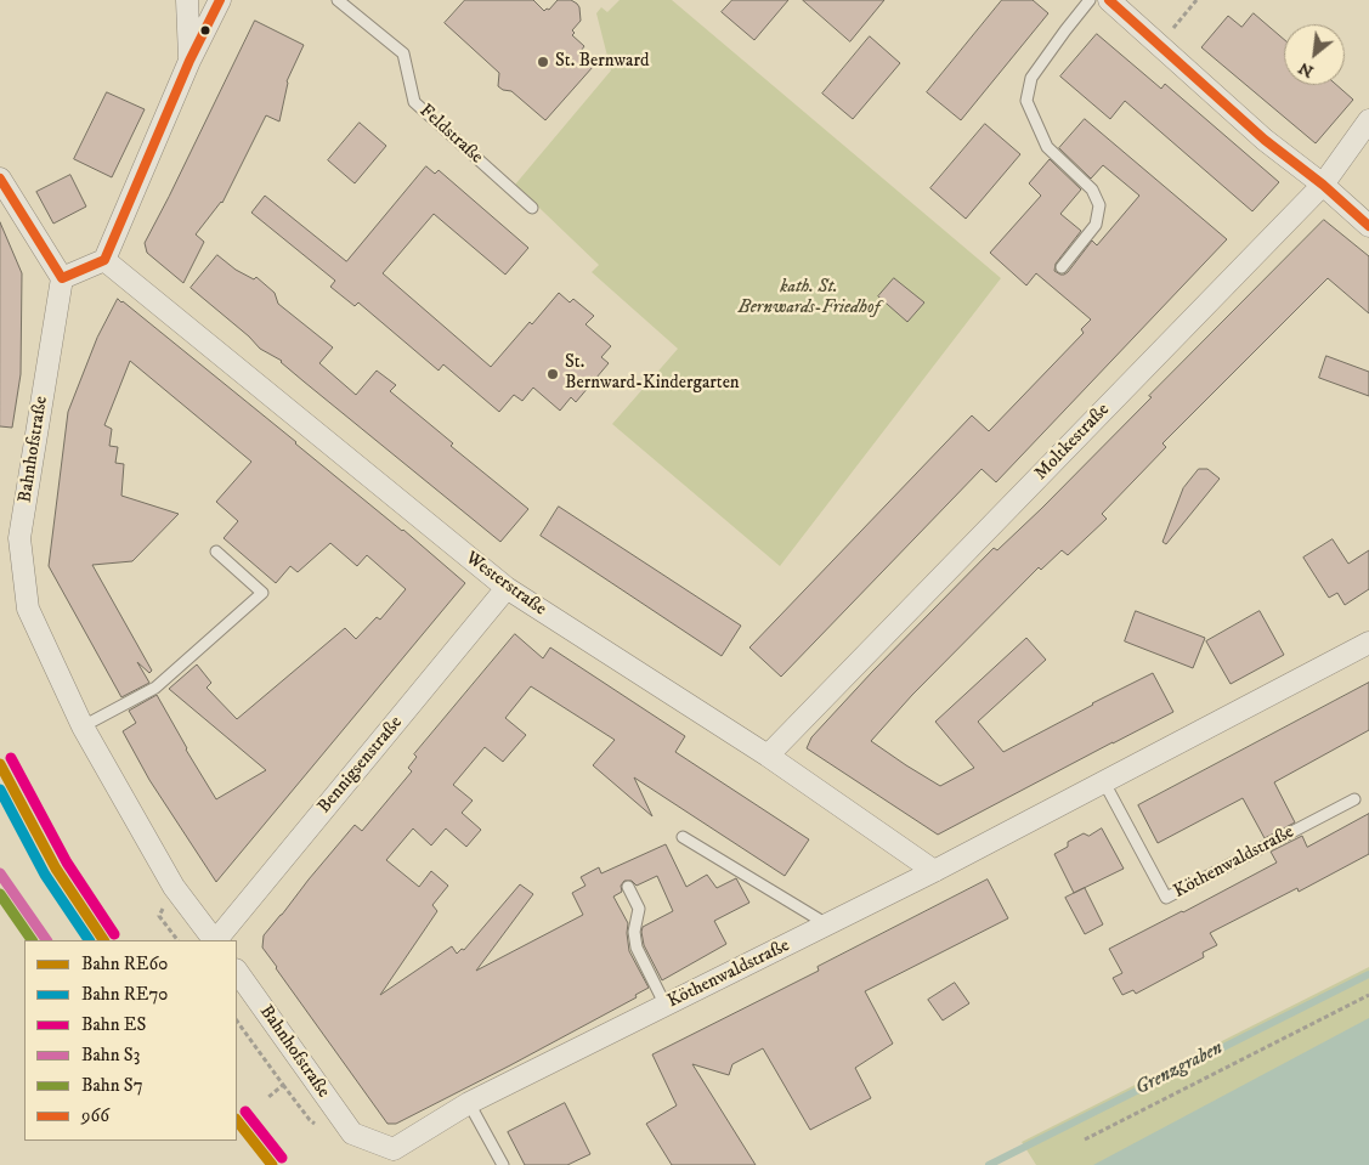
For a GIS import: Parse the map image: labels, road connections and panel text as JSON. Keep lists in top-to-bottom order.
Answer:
{
  "streets": {
    "street": [
      "Moltkestraße",
      "Bahnhofstraße",
      "Westerstraße",
      "Bennigsenstraße",
      "Köthenwaldstraße"
    ],
    "lane": ["Feldstraße"]
  },
  "crossings": [
    ["Moltkestraße", "Westerstraße"],
    ["Bahnhofstraße", "Köthenwaldstraße"],
    ["Westerstraße", "Bennigsenstraße"],
    ["Westerstraße", "Köthenwaldstraße"]
  ],
  "water": ["Grenzgraben"],
  "parks": ["kath. St. Bernwards-Friedhof"],
  "places": ["St. Bernward", "St. Bernward-Kindergarten"],
  "lines": [
    "transit line 966",
    "rail line ES",
    "rail line RE60",
    "rail line RE70",
    "rail line S3",
    "rail line S7"
  ],
  "legend": [
    "Bahn RE60",
    "Bahn RE70",
    "Bahn ES",
    "Bahn S3",
    "Bahn S7",
    "966"
  ],
  "north": "bottom left"
}
